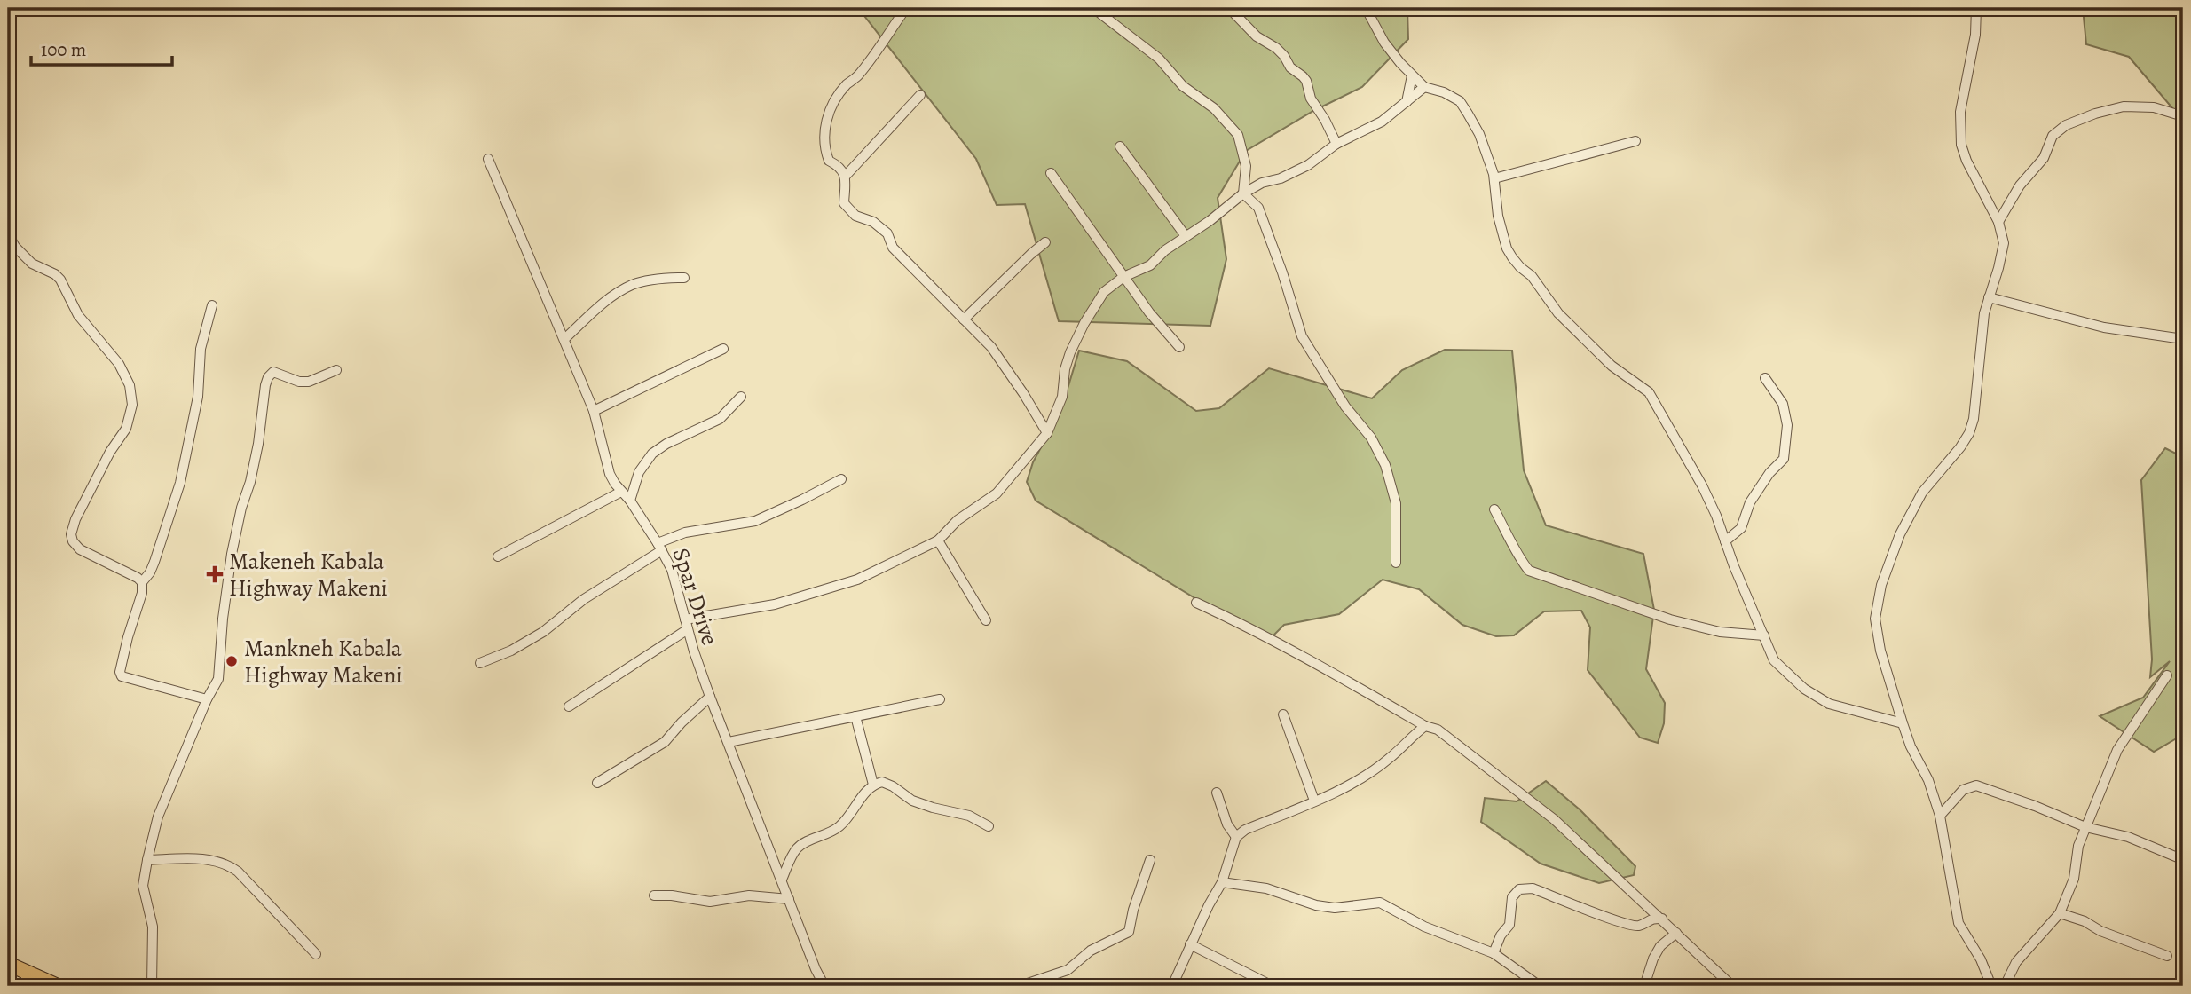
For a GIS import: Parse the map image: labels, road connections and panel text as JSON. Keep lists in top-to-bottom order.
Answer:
{
  "streets": {
    "street": ["Spar Drive"]
  },
  "places": {
    "health": ["Makeneh Kabala Highway Makeni"],
    "other": ["Mankneh Kabala Highway Makeni"]
  },
  "scale_bar": "100 m"
}
